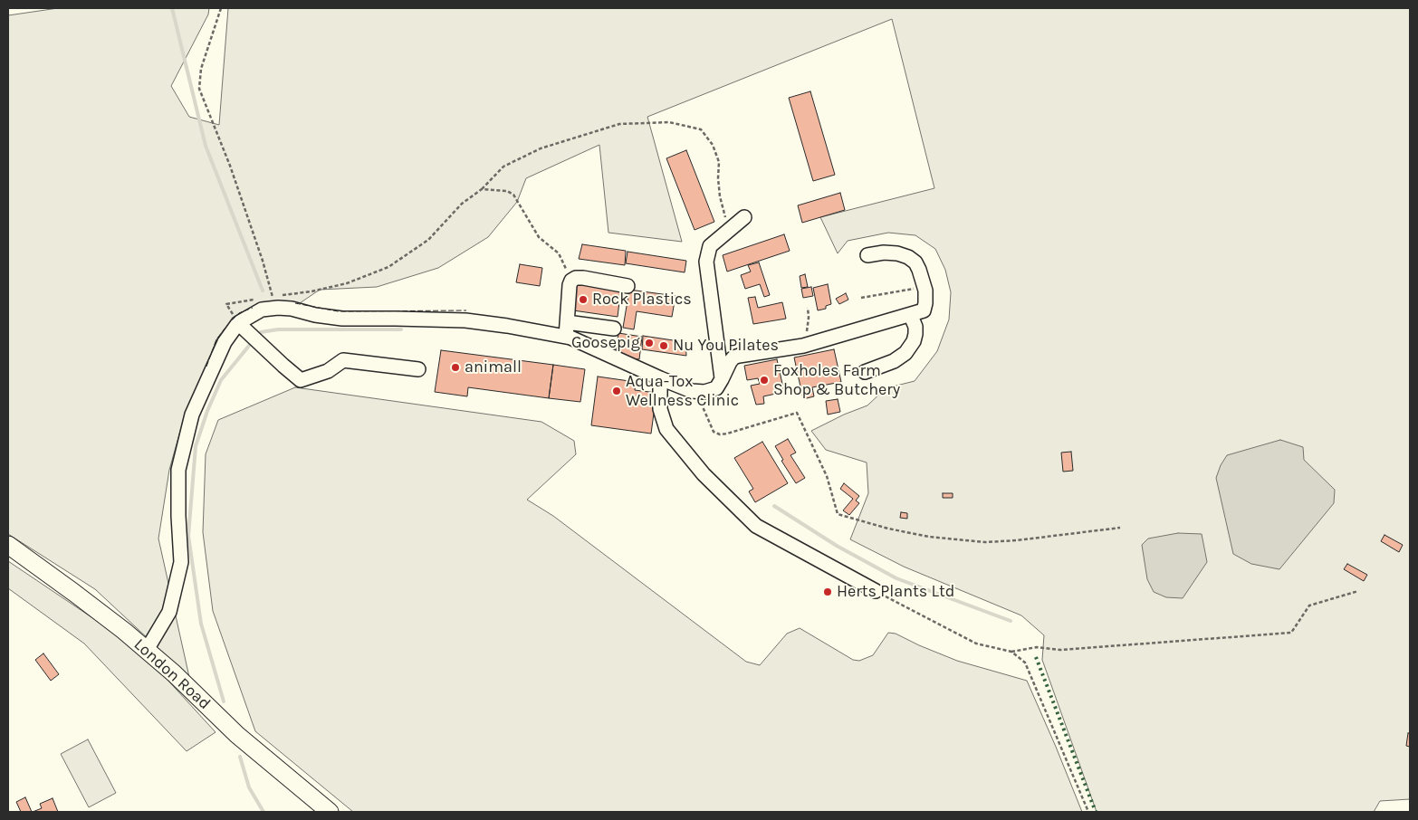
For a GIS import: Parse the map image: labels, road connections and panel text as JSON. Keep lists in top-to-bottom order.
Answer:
{
  "streets": {
    "main road": ["London Road"]
  },
  "places": [
    "Rock Plastics",
    "Goosepig",
    "Nu You Pilates",
    "animall",
    "Foxholes Farm Shop & Butchery",
    "Aqua-Tox Wellness Clinic",
    "Herts Plants Ltd"
  ]
}
